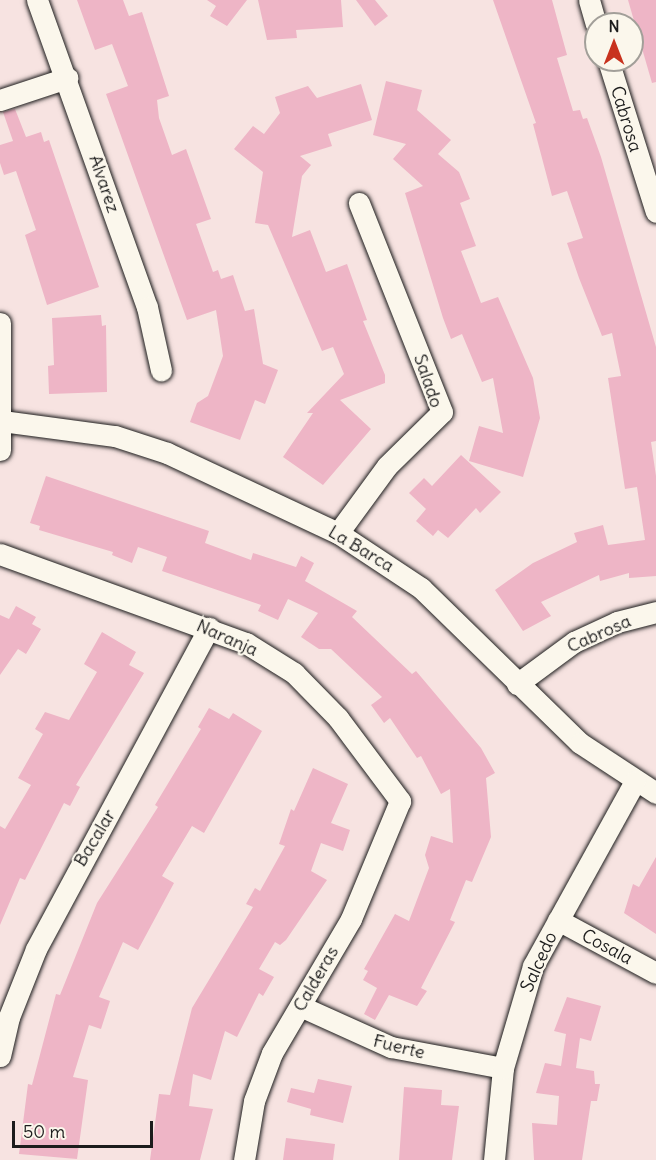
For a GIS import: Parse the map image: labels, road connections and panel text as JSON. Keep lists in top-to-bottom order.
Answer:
{
  "streets": {
    "street": [
      "Cabrosa",
      "Alvarez",
      "Salado",
      "La Barca",
      "Naranja",
      "Bacalar",
      "Cosala",
      "Salcedo",
      "Calderas",
      "Fuerte"
    ]
  },
  "crossings": [
    ["Cabrosa", "La Barca"],
    ["Salado", "La Barca"],
    ["La Barca", "Salcedo"],
    ["Naranja", "Bacalar"],
    ["Naranja", "Calderas"],
    ["Cosala", "Salcedo"],
    ["Salcedo", "Fuerte"],
    ["Calderas", "Fuerte"]
  ],
  "scale_bar": "50 m",
  "north": "top"
}
